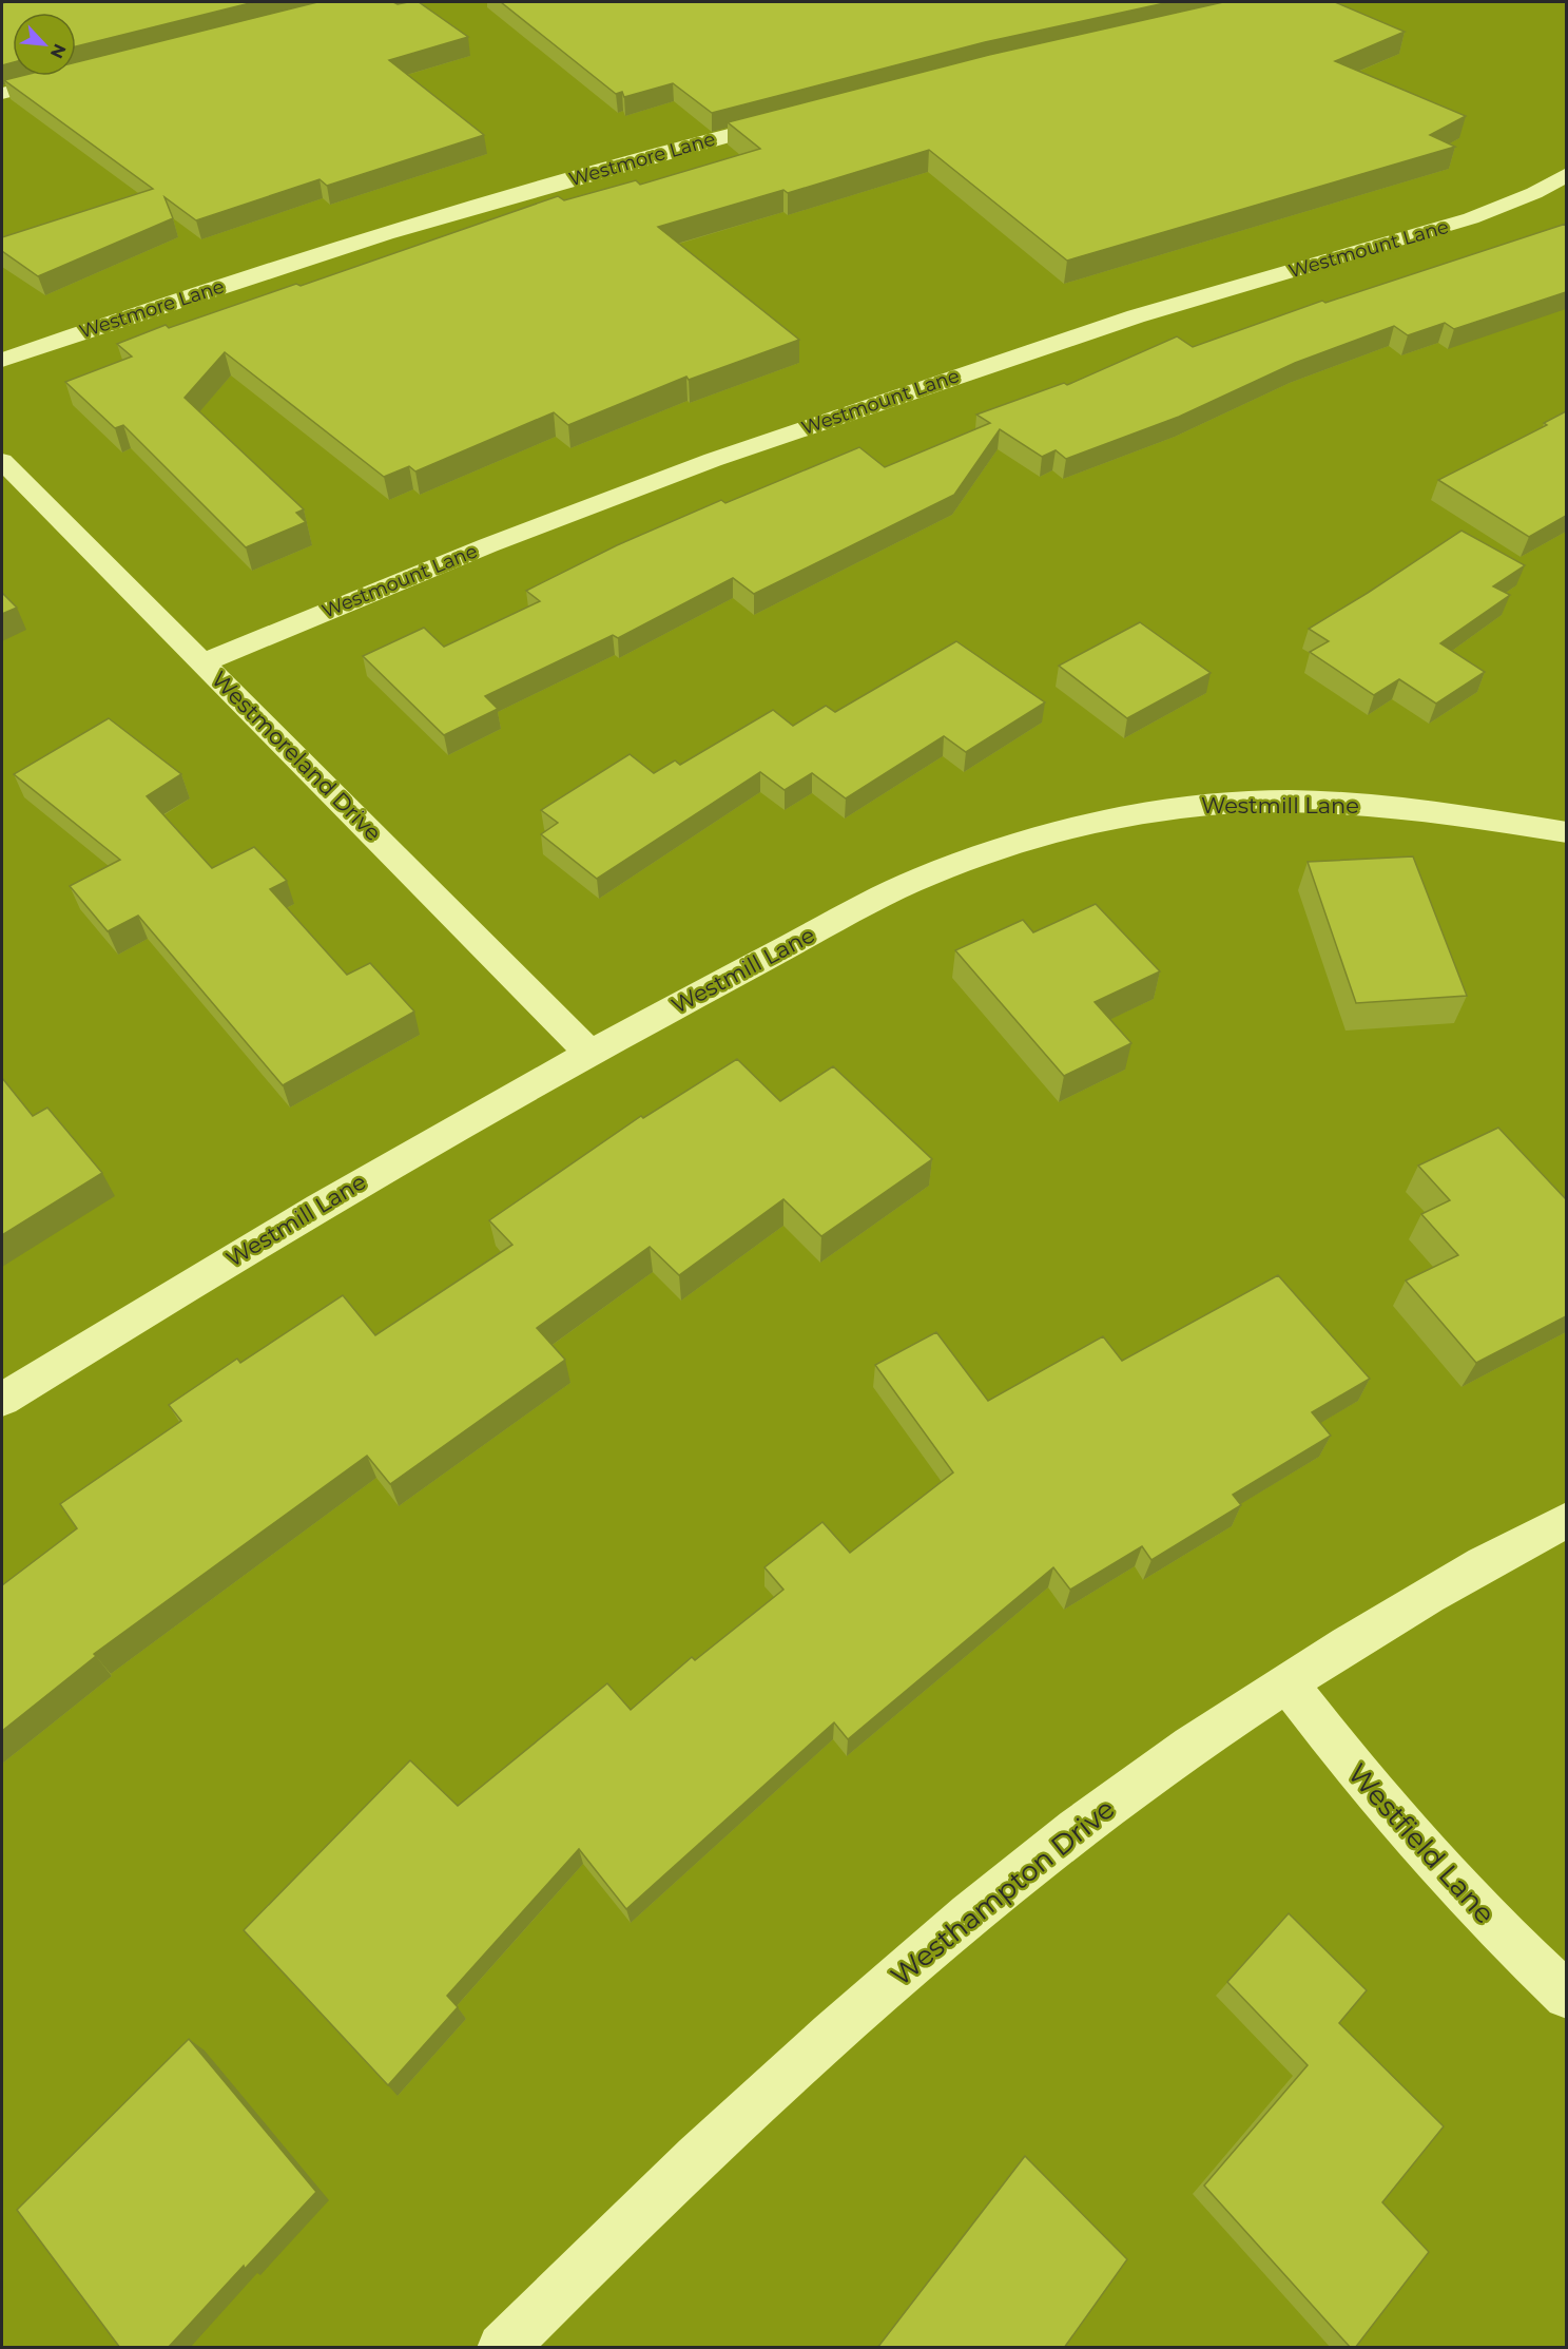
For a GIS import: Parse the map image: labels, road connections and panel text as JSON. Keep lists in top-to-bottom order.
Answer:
{
  "streets": {
    "street": [
      "Westmore Lane",
      "Westmount Lane",
      "Westmoreland Drive",
      "Westmill Lane",
      "Westfield Lane",
      "Westhampton Drive"
    ]
  },
  "crossings": [
    ["Westmount Lane", "Westmoreland Drive"],
    ["Westmoreland Drive", "Westmill Lane"],
    ["Westfield Lane", "Westhampton Drive"]
  ],
  "north": "bottom right"
}
